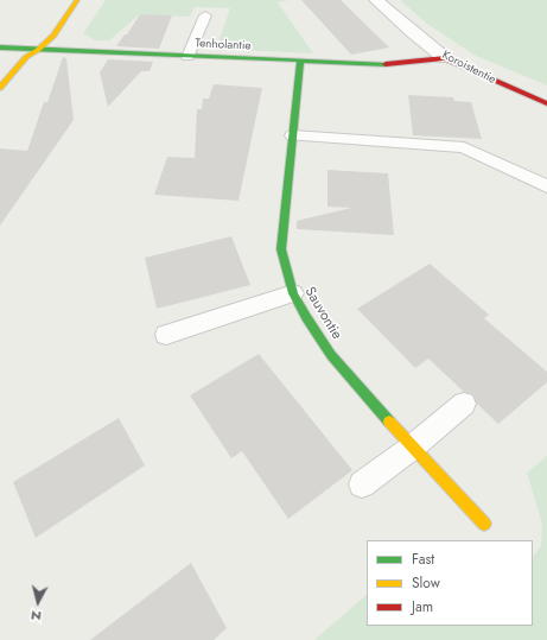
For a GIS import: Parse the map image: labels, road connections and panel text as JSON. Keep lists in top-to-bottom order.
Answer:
{
  "streets": {
    "street": ["Tenholantie", "Koroistentie", "Sauvontie"]
  },
  "crossings": [
    ["Tenholantie", "Koroistentie"],
    ["Tenholantie", "Sauvontie"]
  ],
  "legend": ["Fast", "Slow", "Jam"],
  "north": "bottom"
}
